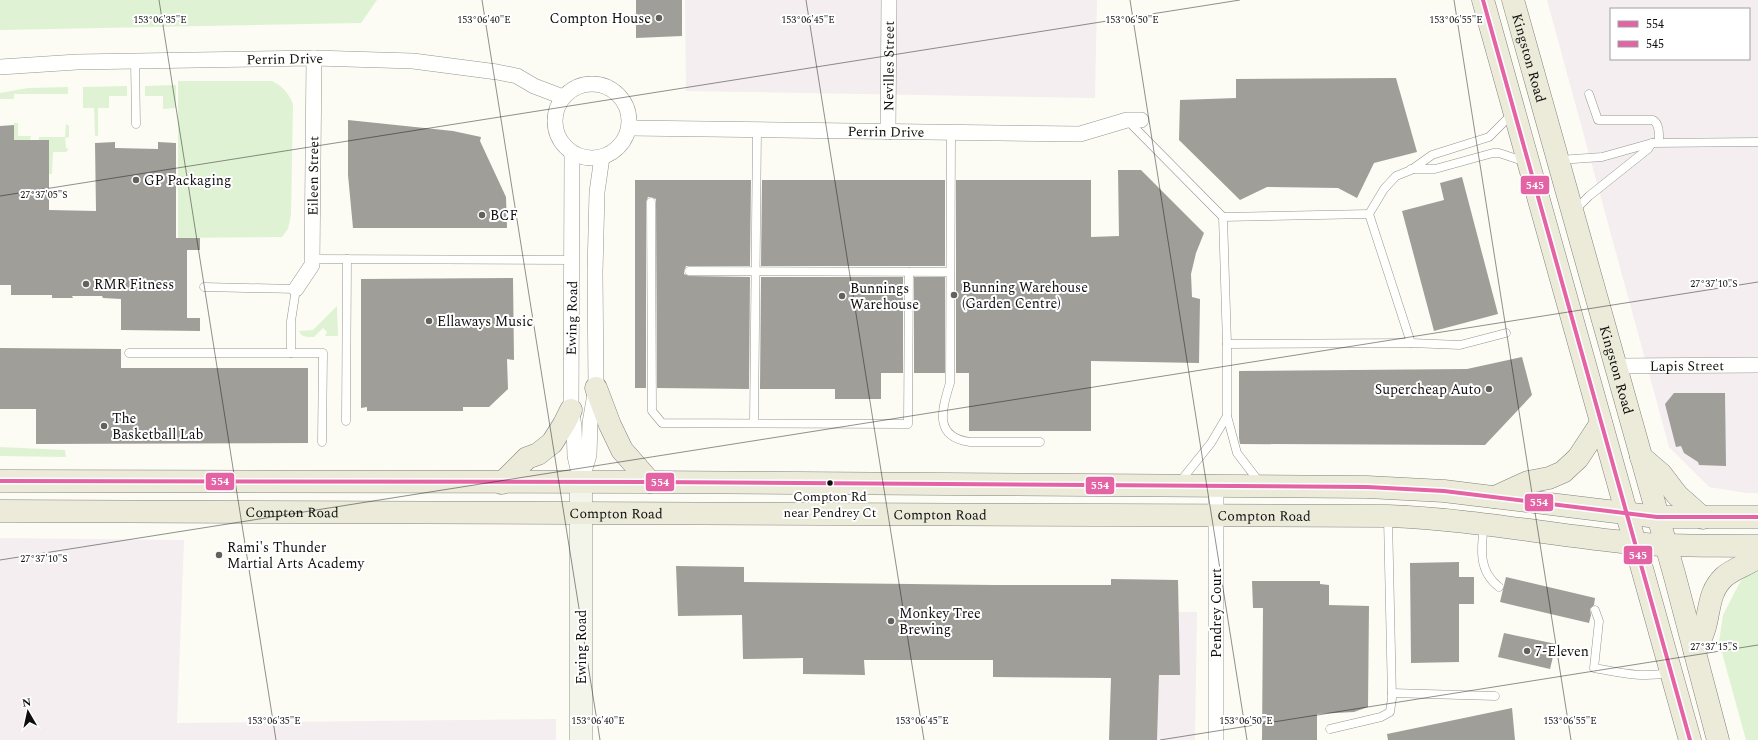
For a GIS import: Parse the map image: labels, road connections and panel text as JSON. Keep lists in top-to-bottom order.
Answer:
{
  "streets": {
    "main road": ["Kingston Road", "Ewing Road", "Compton Road"],
    "street": [
      "Perrin Drive",
      "Nevilles Street",
      "Eileen Street",
      "Lapis Street",
      "Pendrey Court"
    ]
  },
  "crossings": [
    ["Kingston Road", "Lapis Street"],
    ["Kingston Road", "Compton Road"],
    ["Perrin Drive", "Nevilles Street"],
    ["Perrin Drive", "Eileen Street"],
    ["Perrin Drive", "Ewing Road"],
    ["Ewing Road", "Compton Road"],
    ["Compton Road", "Pendrey Court"]
  ],
  "places": [
    "Compton House",
    "GP Packaging",
    "BCF",
    "RMR Fitness",
    "Bunning Warehouse (Garden Centre)",
    "Bunnings Warehouse",
    "Ellaways Music",
    "Supercheap Auto",
    "The Basketball Lab",
    "Compton Rd near Pendrey Ct",
    "Rami's Thunder Martial Arts Academy",
    "Monkey Tree Brewing",
    "7-Eleven"
  ],
  "lines": ["transit line 545", "transit line 554"],
  "legend": ["554", "545"],
  "north": "top",
  "coordinates": [
    "153°06'35\"E",
    "153°06'40\"E",
    "153°06'45\"E",
    "153°06'50\"E",
    "153°06'55\"E",
    "27°37'05\"S",
    "27°37'10\"S",
    "27°37'15\"S"
  ]
}
